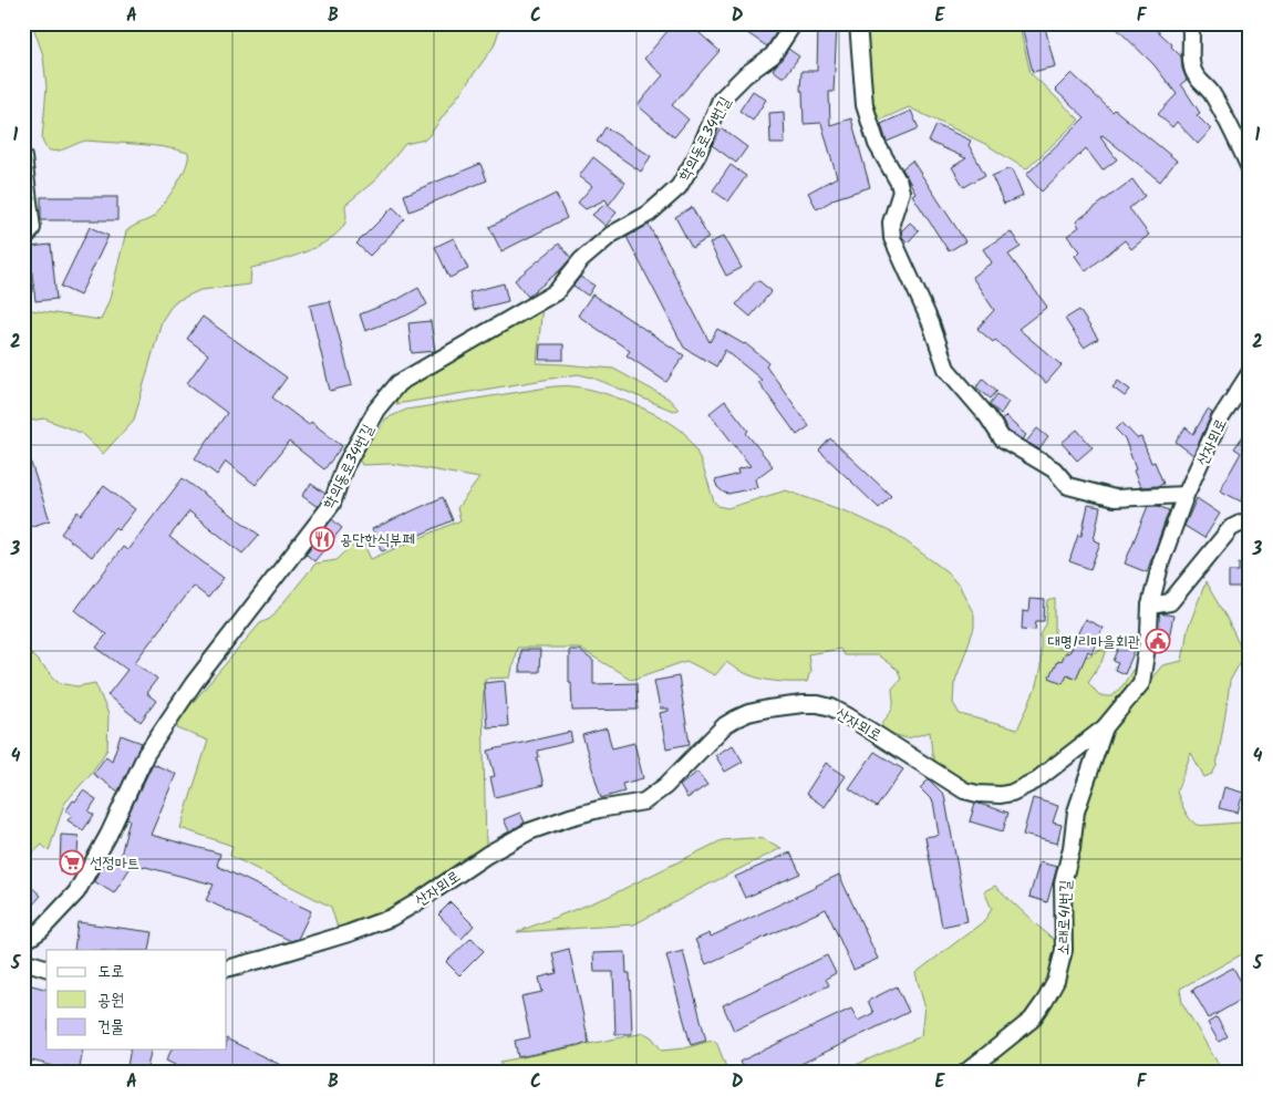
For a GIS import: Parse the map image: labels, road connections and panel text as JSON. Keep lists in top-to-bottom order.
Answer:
{
  "streets": {
    "street": ["학의동로34번길", "산자뫼로", "소래로41번길"]
  },
  "crossings": [
    ["산자뫼로", "소래로41번길"]
  ],
  "places": {
    "restaurant": ["공단한식부페"],
    "public building": ["대명1리마을회관"],
    "supermarket": ["선정마트"]
  },
  "legend": ["도로", "공원", "건물"],
  "grid": {
    "columns": [
      "A",
      "B",
      "C",
      "D",
      "E",
      "F"
    ],
    "rows": [
      "1",
      "2",
      "3",
      "4",
      "5"
    ]
  }
}
